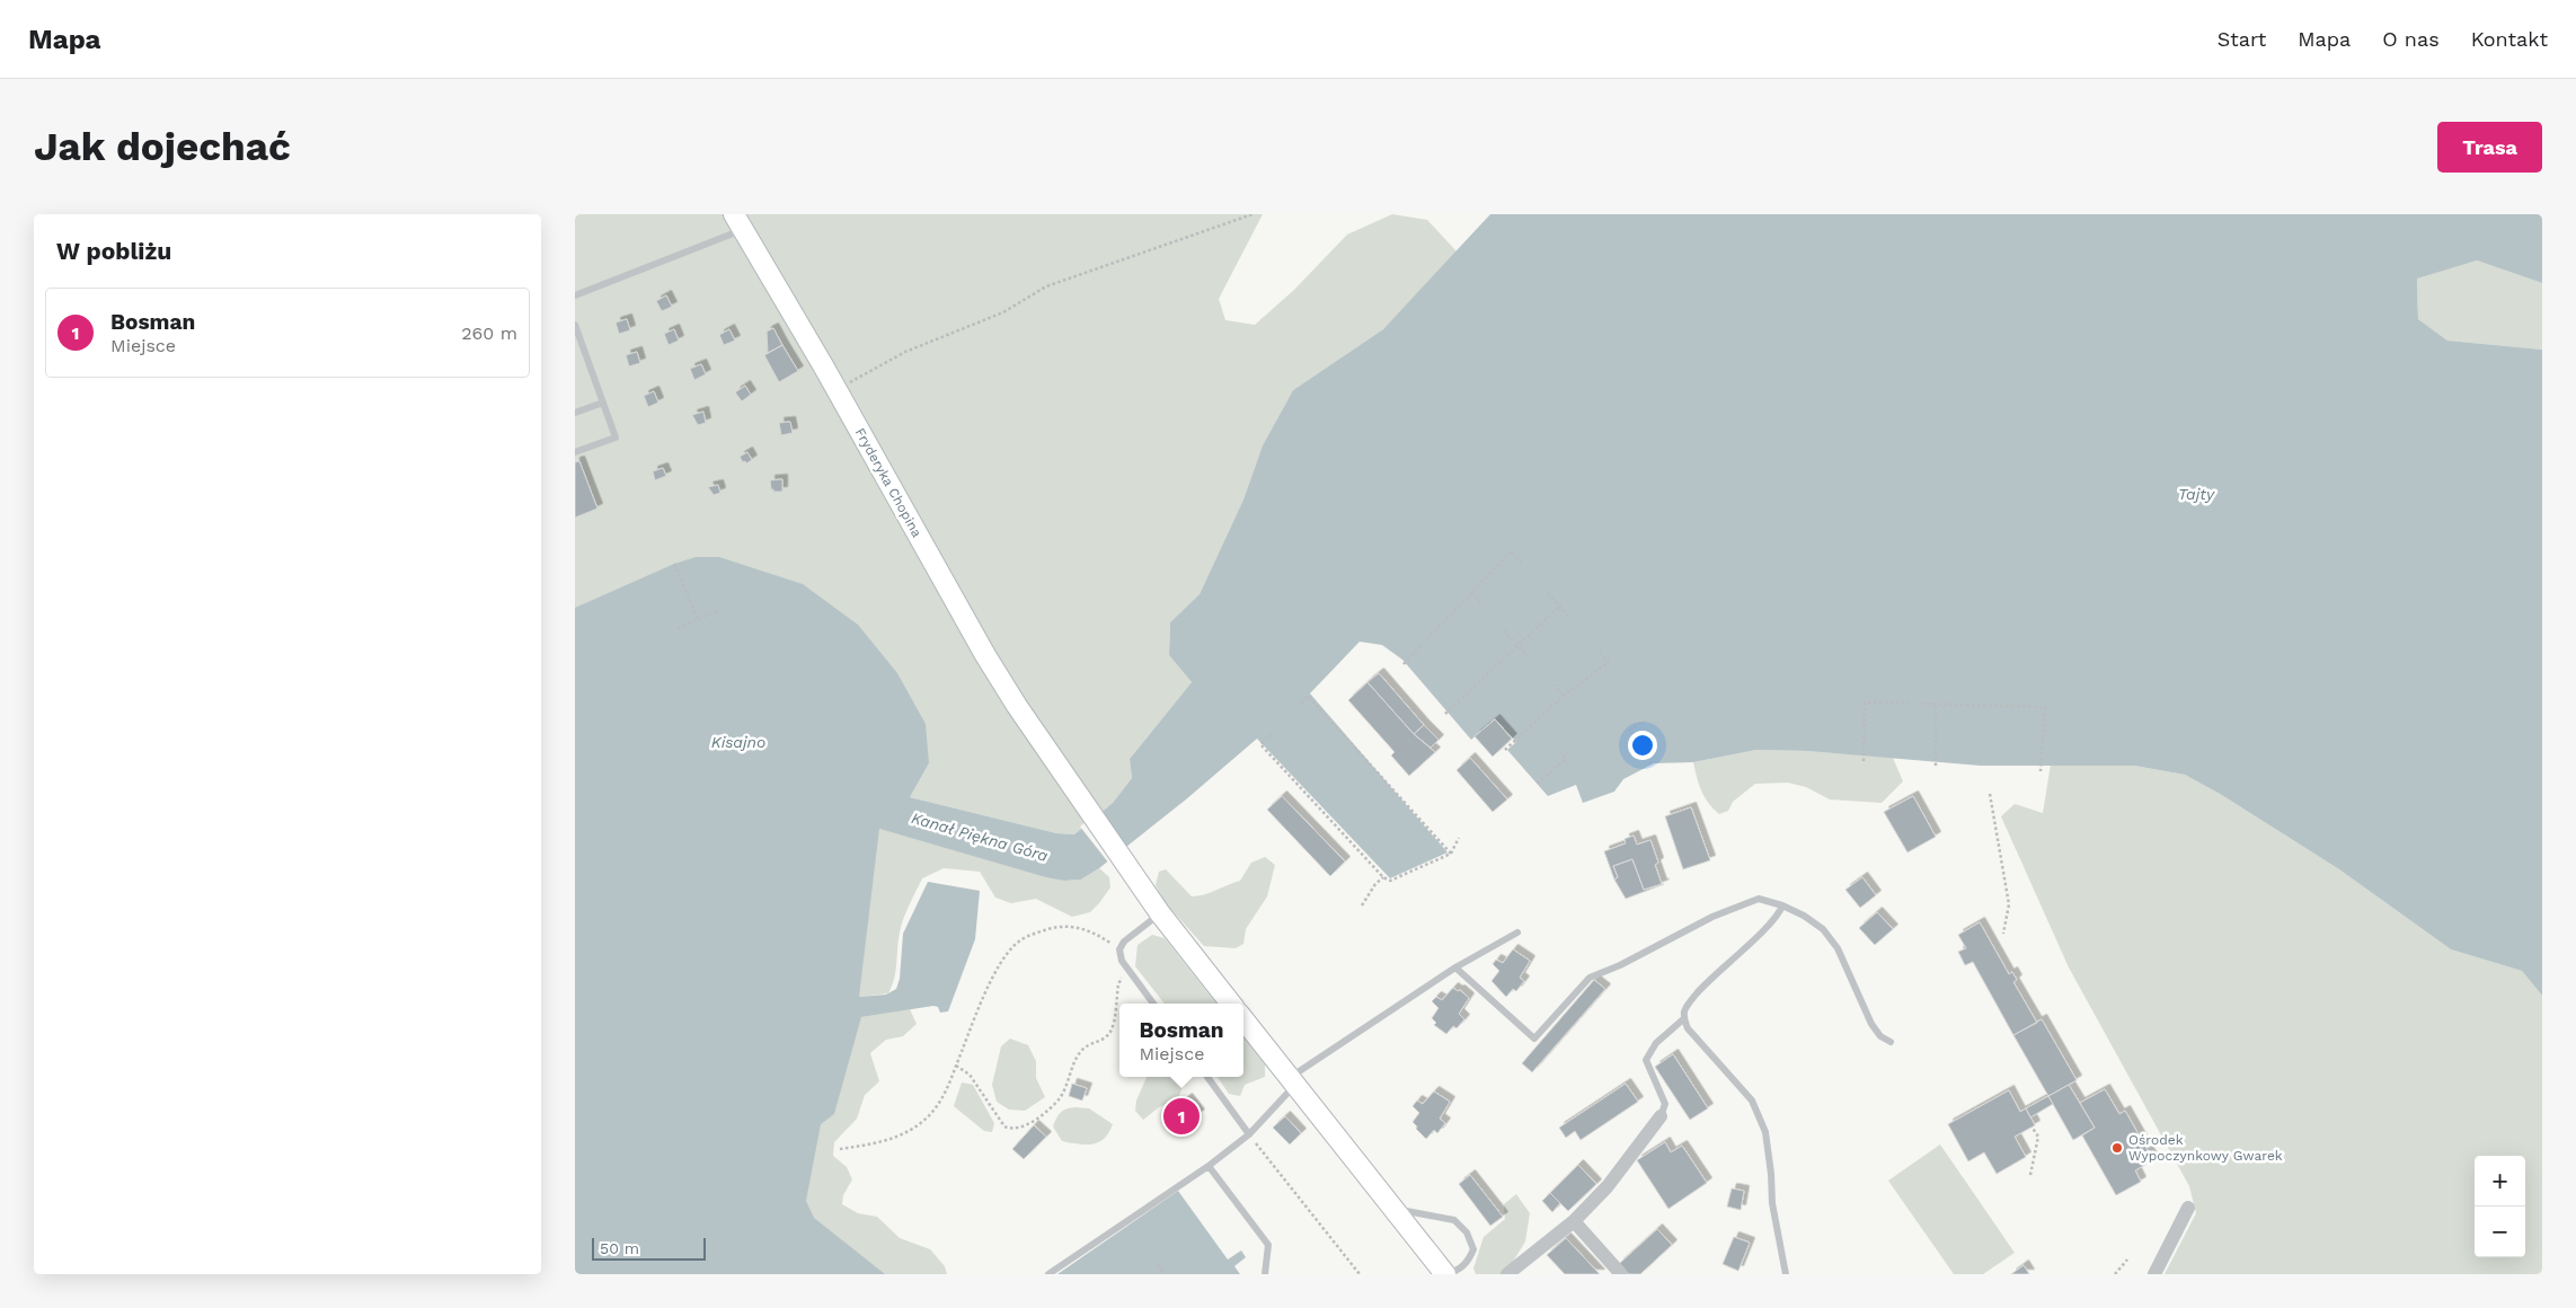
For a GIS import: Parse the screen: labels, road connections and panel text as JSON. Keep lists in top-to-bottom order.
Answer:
{
  "streets": {
    "main road": ["Fryderyka Chopina"]
  },
  "water": ["Tajty", "Kisajno", "Kanał Piękna Góra"],
  "places": ["Ośrodek Wypoczynkowy Gwarek"],
  "scale_bar": "50 m",
  "page": {
    "header": "Mapa",
    "nav": [
      "Start",
      "Mapa",
      "O nas",
      "Kontakt"
    ],
    "buttons": "Trasa",
    "title": "Jak dojechać",
    "heading": "W pobliżu",
    "list": [
      {
        "mark": "1",
        "name": "Bosman",
        "note": "Miejsce",
        "value": "260 m"
      }
    ],
    "popup": ["Bosman", "Miejsce"],
    "pins": "1",
    "map_buttons": ["+", "−"],
    "scale": "50 m"
  }
}
